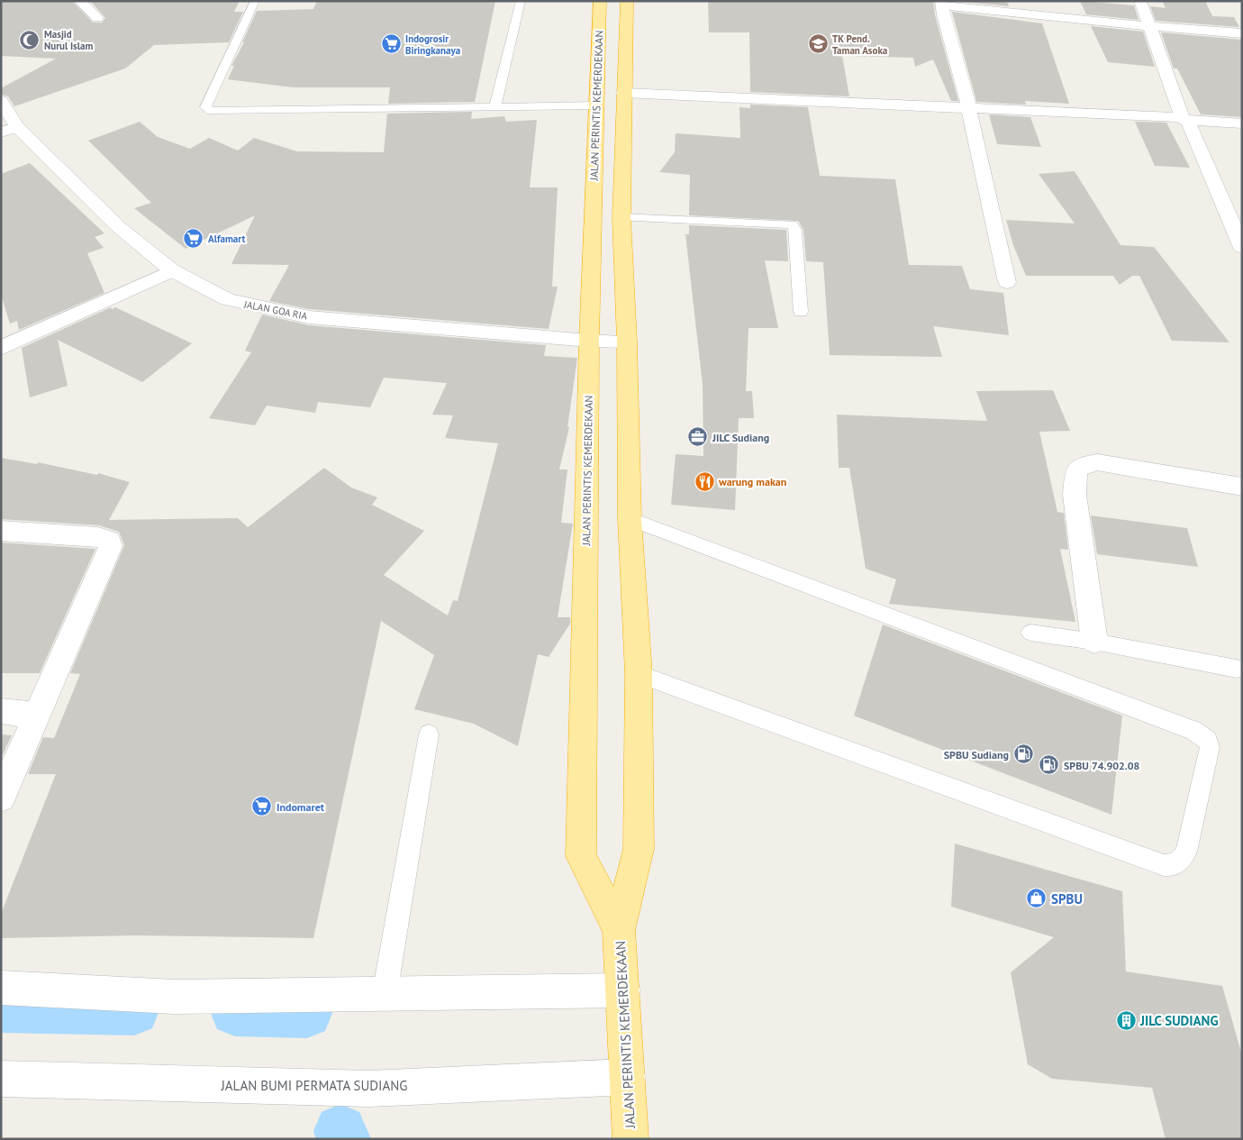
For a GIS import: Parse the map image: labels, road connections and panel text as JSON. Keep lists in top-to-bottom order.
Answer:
{
  "streets": {
    "highway": ["JALAN PERINTIS KEMERDEKAAN"],
    "street": ["JALAN GOA RIA", "JALAN BUMI PERMATA SUDIANG"]
  },
  "crossings": [
    ["JALAN PERINTIS KEMERDEKAAN", "JALAN GOA RIA"],
    ["JALAN PERINTIS KEMERDEKAAN", "JALAN BUMI PERMATA SUDIANG"]
  ],
  "places": {
    "mosque": ["Masjid Nurul Islam"],
    "supermarket": ["Indogrosir Biringkanaya", "Alfamart", "Indomaret"],
    "school or university": ["TK Pend. Taman Asoka"],
    "office": ["JILC Sudiang"],
    "restaurant": ["warung makan"],
    "fuel station": ["SPBU Sudiang", "SPBU 74.902.08"],
    "shop": ["SPBU"],
    "building": ["JILC SUDIANG"]
  }
}
